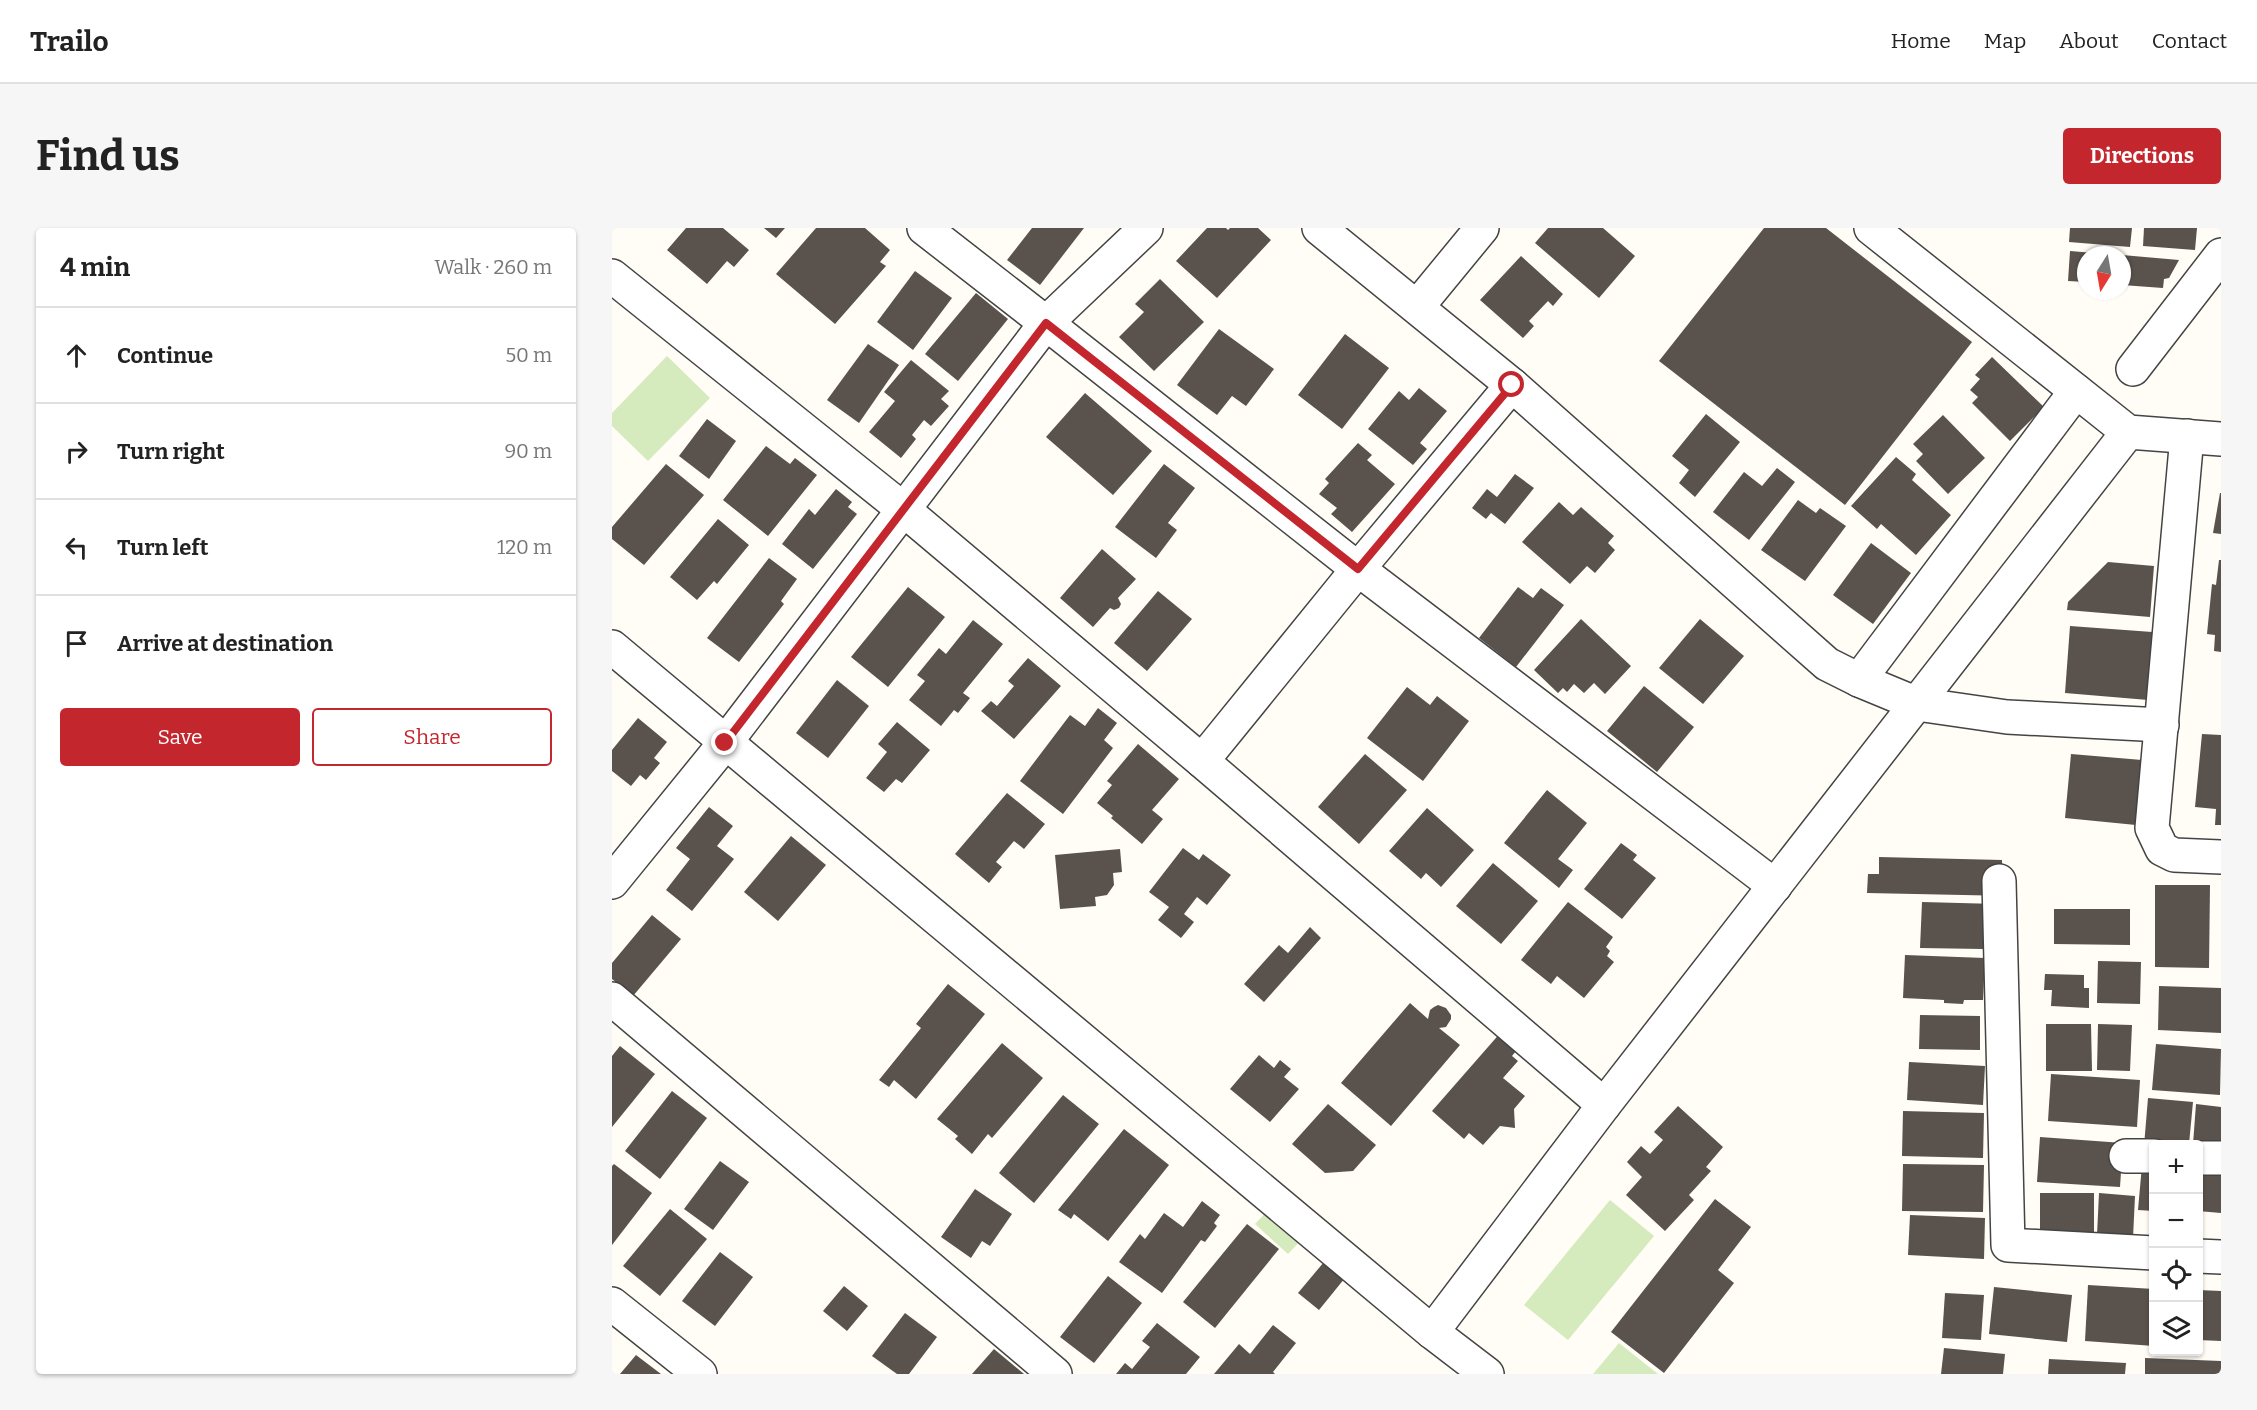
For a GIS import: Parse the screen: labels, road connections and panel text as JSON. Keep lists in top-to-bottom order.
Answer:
{
  "north": "bottom",
  "page": {
    "header": "Trailo",
    "nav": [
      "Home",
      "Map",
      "About",
      "Contact"
    ],
    "buttons": [
      "Directions",
      ["Save", "Share"]
    ],
    "title": "Find us",
    "heading": ["4 min", "Walk · 260 m"],
    "list": [
      ["Continue", "50 m"],
      ["Turn right", "90 m"],
      ["Turn left", "120 m"],
      "Arrive at destination"
    ],
    "map_buttons": ["+", "−"]
  }
}
